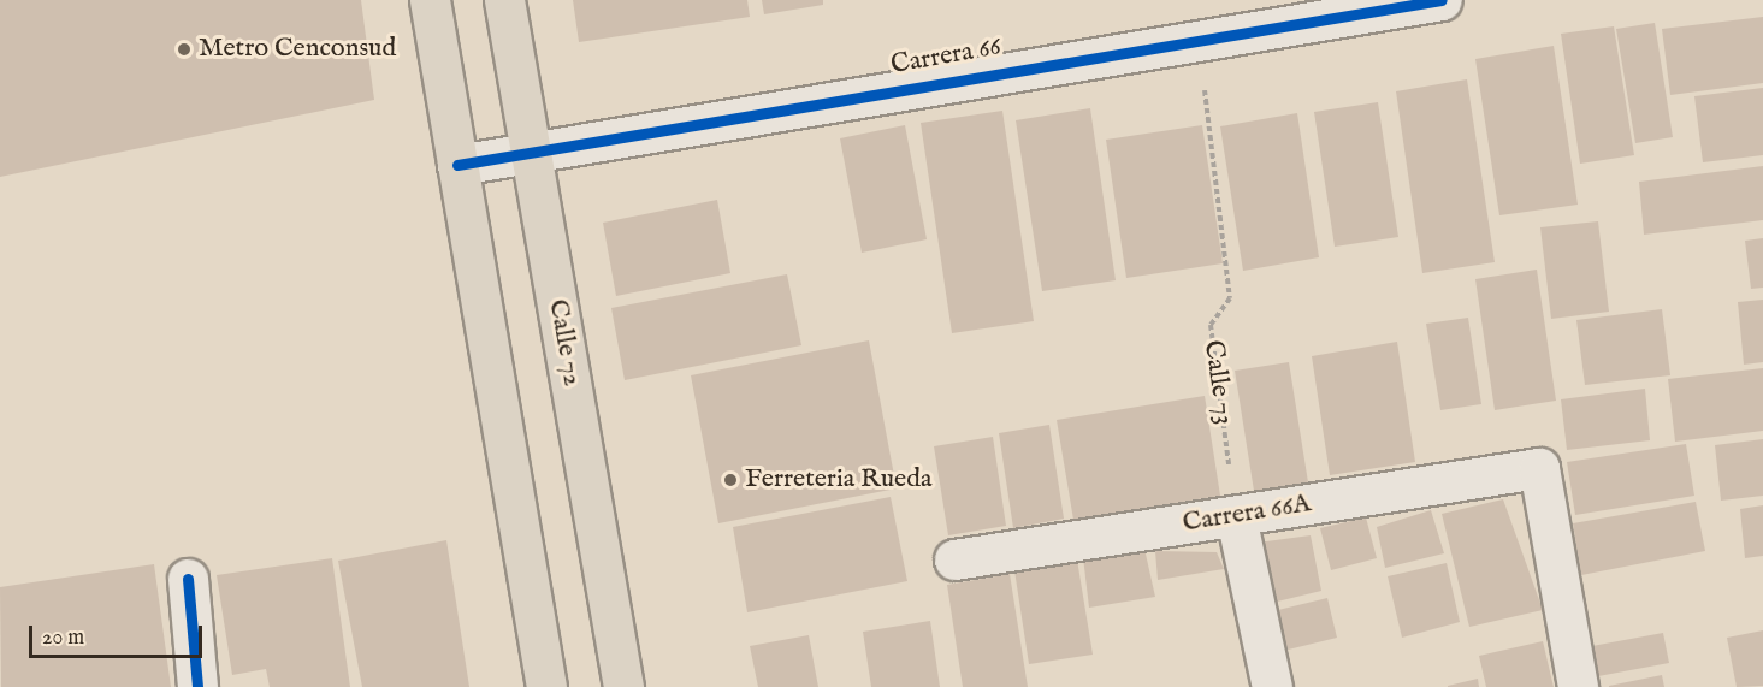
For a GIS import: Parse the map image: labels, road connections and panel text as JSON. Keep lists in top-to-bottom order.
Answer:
{
  "streets": {
    "main road": ["Calle 72"],
    "street": ["Carrera 66", "Carrera 66A"],
    "path": ["Calle 73"]
  },
  "crossings": [
    ["Carrera 66", "Calle 72"],
    ["Carrera 66", "Calle 73"],
    ["Calle 73", "Carrera 66A"]
  ],
  "places": ["Metro Cenconsud", "Ferreteria Rueda"],
  "scale_bar": "20 m"
}
